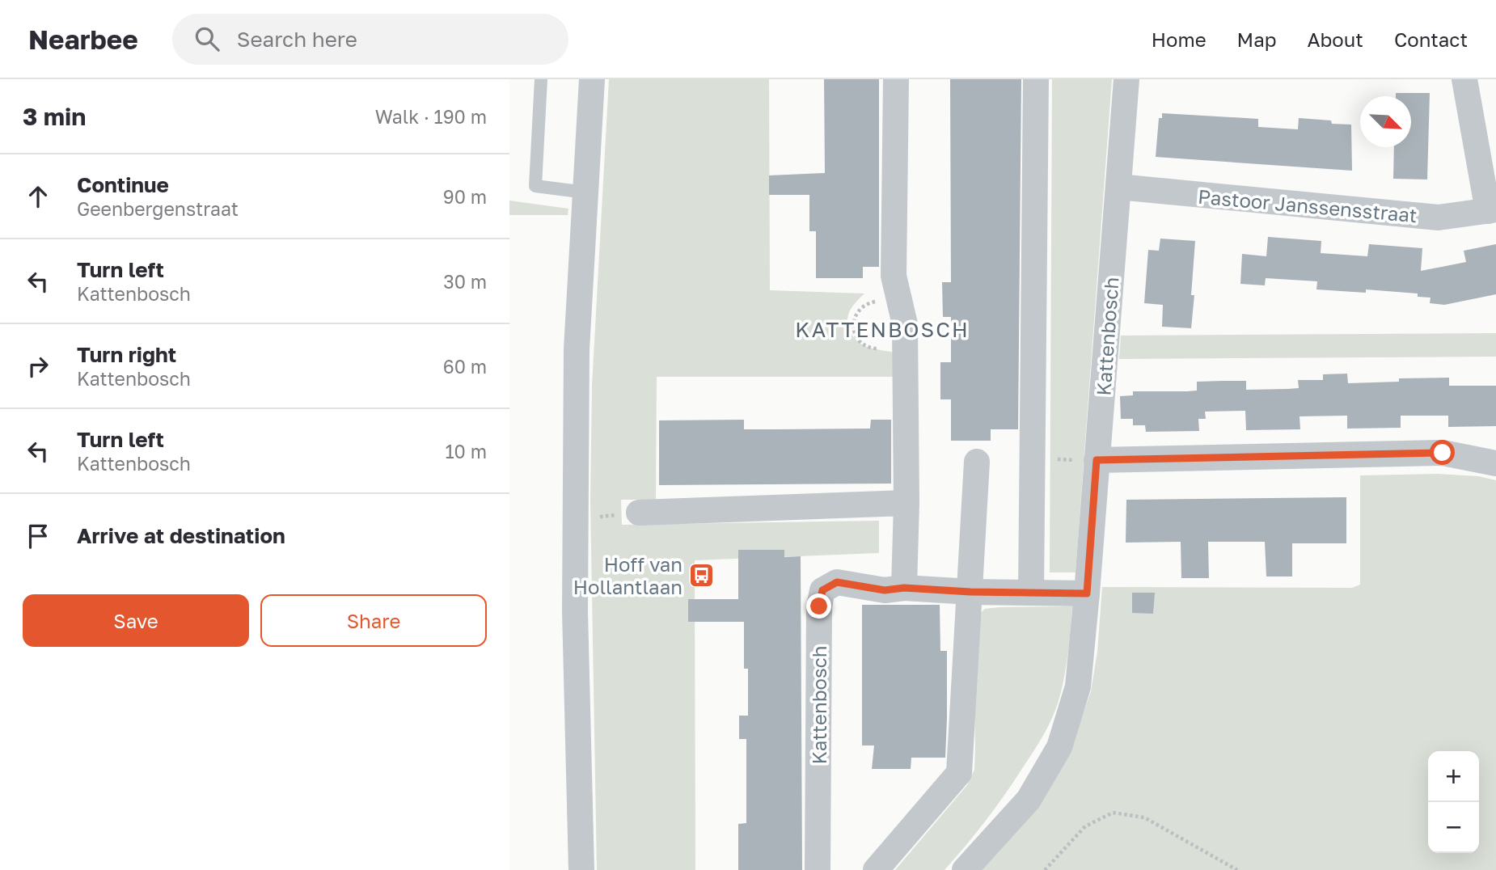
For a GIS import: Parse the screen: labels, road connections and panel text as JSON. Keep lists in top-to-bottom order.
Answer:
{
  "streets": {
    "street": ["Pastoor Janssensstraat", "Kattenbosch"]
  },
  "crossings": [
    ["Pastoor Janssensstraat", "Kattenbosch"]
  ],
  "districts": ["KATTENBOSCH"],
  "places": {
    "bus stop": ["Hoff van Hollantlaan"]
  },
  "north": "bottom right",
  "page": {
    "header": "Nearbee",
    "search": "Search here",
    "nav": [
      "Home",
      "Map",
      "About",
      "Contact"
    ],
    "heading": ["3 min", "Walk · 190 m"],
    "list": [
      ["Continue", "Geenbergenstraat", "90 m"],
      ["Turn left", "Kattenbosch", "30 m"],
      ["Turn right", "Kattenbosch", "60 m"],
      ["Turn left", "Kattenbosch", "10 m"],
      "Arrive at destination"
    ],
    "buttons": ["Save", "Share"],
    "map_buttons": ["+", "−"]
  }
}
